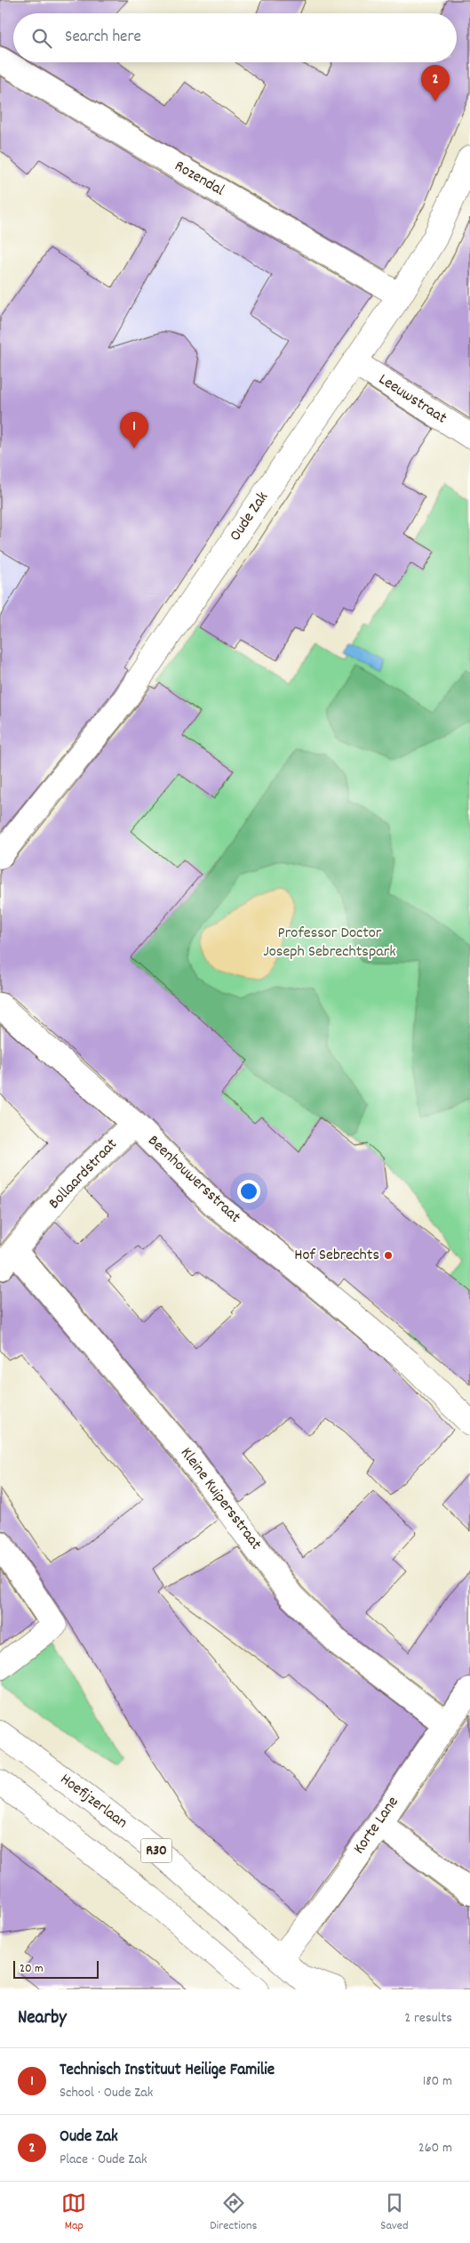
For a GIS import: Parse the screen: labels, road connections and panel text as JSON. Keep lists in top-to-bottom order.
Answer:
{
  "streets": {
    "street": [
      "Rozendal",
      "Leeuwstraat",
      "Oude Zak",
      "Bollaardstraat",
      "Beenhouwersstraat",
      "Kleine Kuipersstraat",
      "Hoefijzerlaan",
      "Korte Lane",
      "R30"
    ]
  },
  "crossings": [
    ["Rozendal", "Oude Zak"],
    ["Leeuwstraat", "Oude Zak"],
    ["Bollaardstraat", "Beenhouwersstraat"],
    ["Bollaardstraat", "Kleine Kuipersstraat"],
    ["Kleine Kuipersstraat", "Korte Lane"],
    ["Hoefijzerlaan", "Korte Lane"]
  ],
  "parks": ["Professor Doctor Joseph Sebrechtspark"],
  "places": ["Hof Sebrechts"],
  "scale_bar": "20 m",
  "page": {
    "search": "Search here",
    "pins": ["2", "1"],
    "scale": "20 m",
    "heading": ["Nearby", "2 results"],
    "list": [
      {
        "mark": "1",
        "name": "Technisch Instituut Heilige Familie",
        "note": "School · Oude Zak",
        "value": "180 m"
      },
      {
        "mark": "2",
        "name": "Oude Zak",
        "note": "Place · Oude Zak",
        "value": "260 m"
      }
    ],
    "nav": ["Map", "Directions", "Saved"]
  }
}
